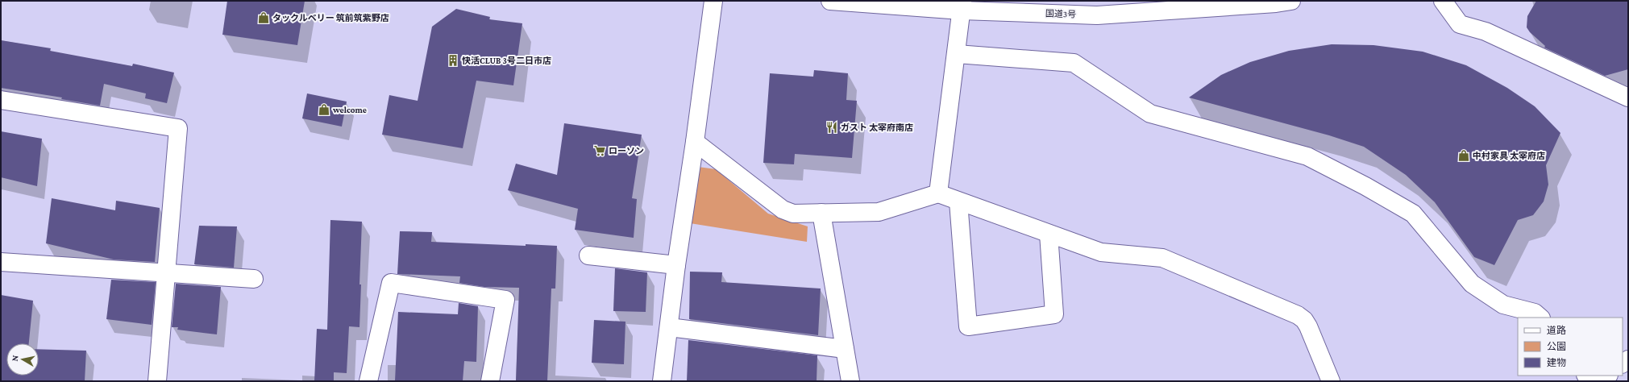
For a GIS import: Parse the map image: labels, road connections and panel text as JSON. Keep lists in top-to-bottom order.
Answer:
{
  "streets": {
    "main road": ["国道3号"]
  },
  "places": {
    "shop": ["タックルベリー 筑前筑紫野店", "welcome", "中村家具 太宰府店"],
    "building": ["快活CLUB 3号二日市店"],
    "restaurant": ["ガスト 太宰府南店"],
    "supermarket": ["ローソン"]
  },
  "legend": ["道路", "公園", "建物"],
  "north": "left"
}
